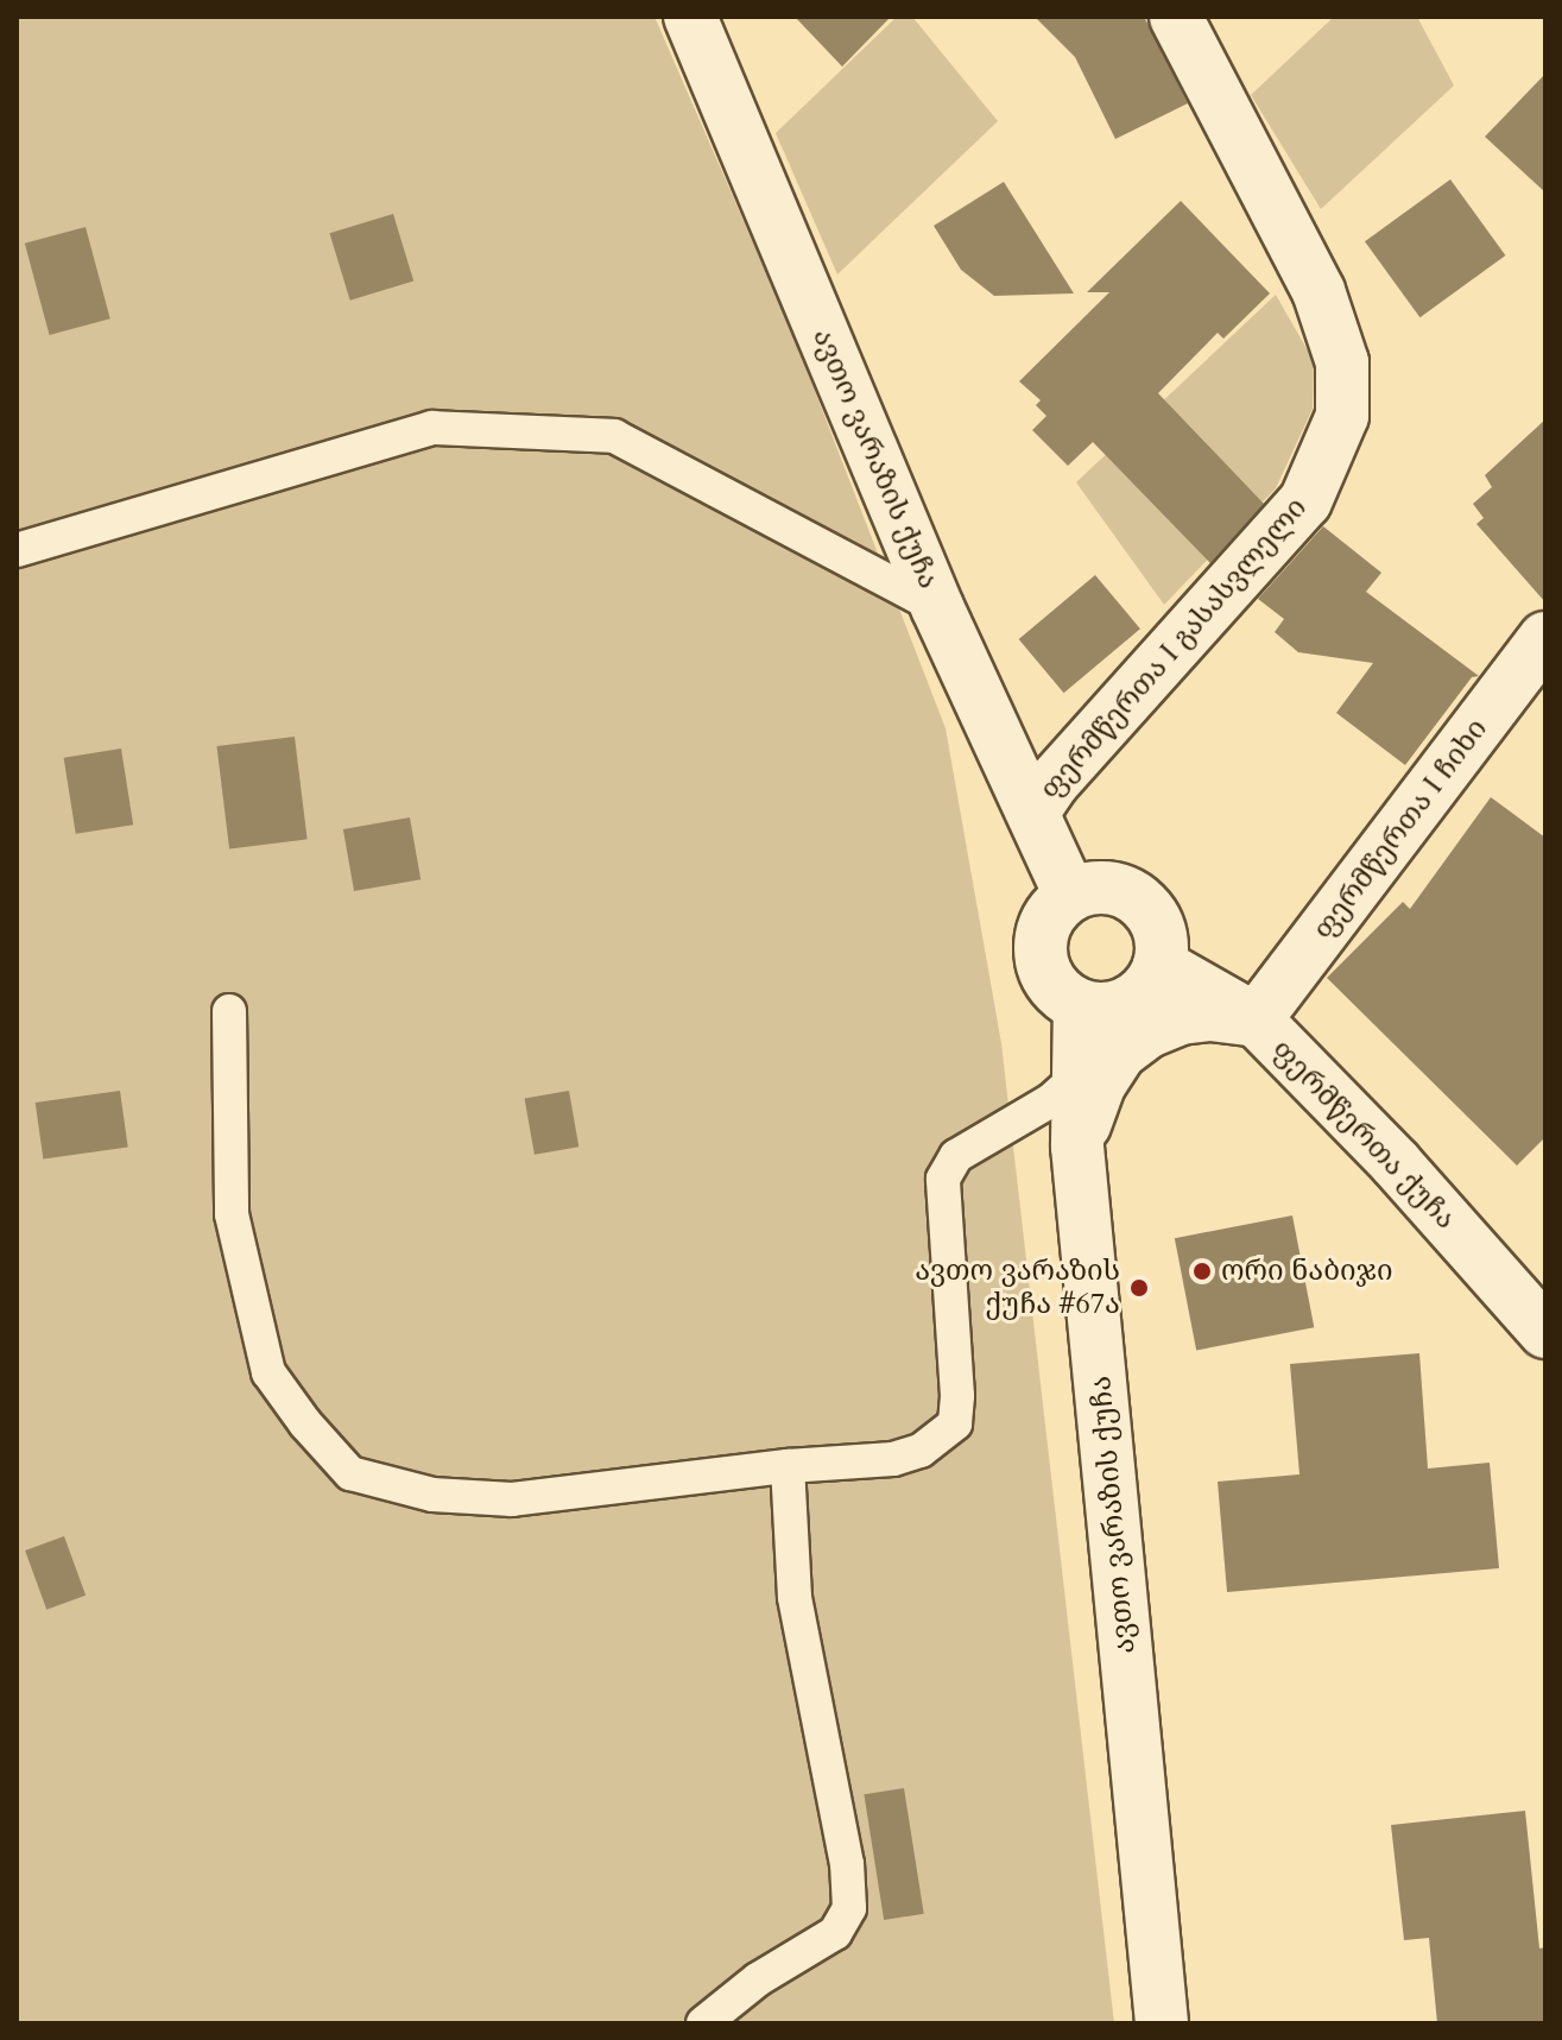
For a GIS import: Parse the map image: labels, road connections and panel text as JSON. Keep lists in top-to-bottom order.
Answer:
{
  "streets": {
    "street": [
      "ავთო ვარაზის ქუჩა",
      "ფერმწერთა I გასასვლელი",
      "ფერმწერთა I ჩიხი",
      "ფერმწერთა ქუჩა"
    ]
  },
  "crossings": [
    ["ავთო ვარაზის ქუჩა", "ფერმწერთა I გასასვლელი"],
    ["ავთო ვარაზის ქუჩა", "ფერმწერთა ქუჩა"],
    ["ფერმწერთა I ჩიხი", "ფერმწერთა ქუჩა"]
  ],
  "places": ["ორი ნაბიჯი", "ავთო ვარაზის ქუჩა #67ა"]
}
